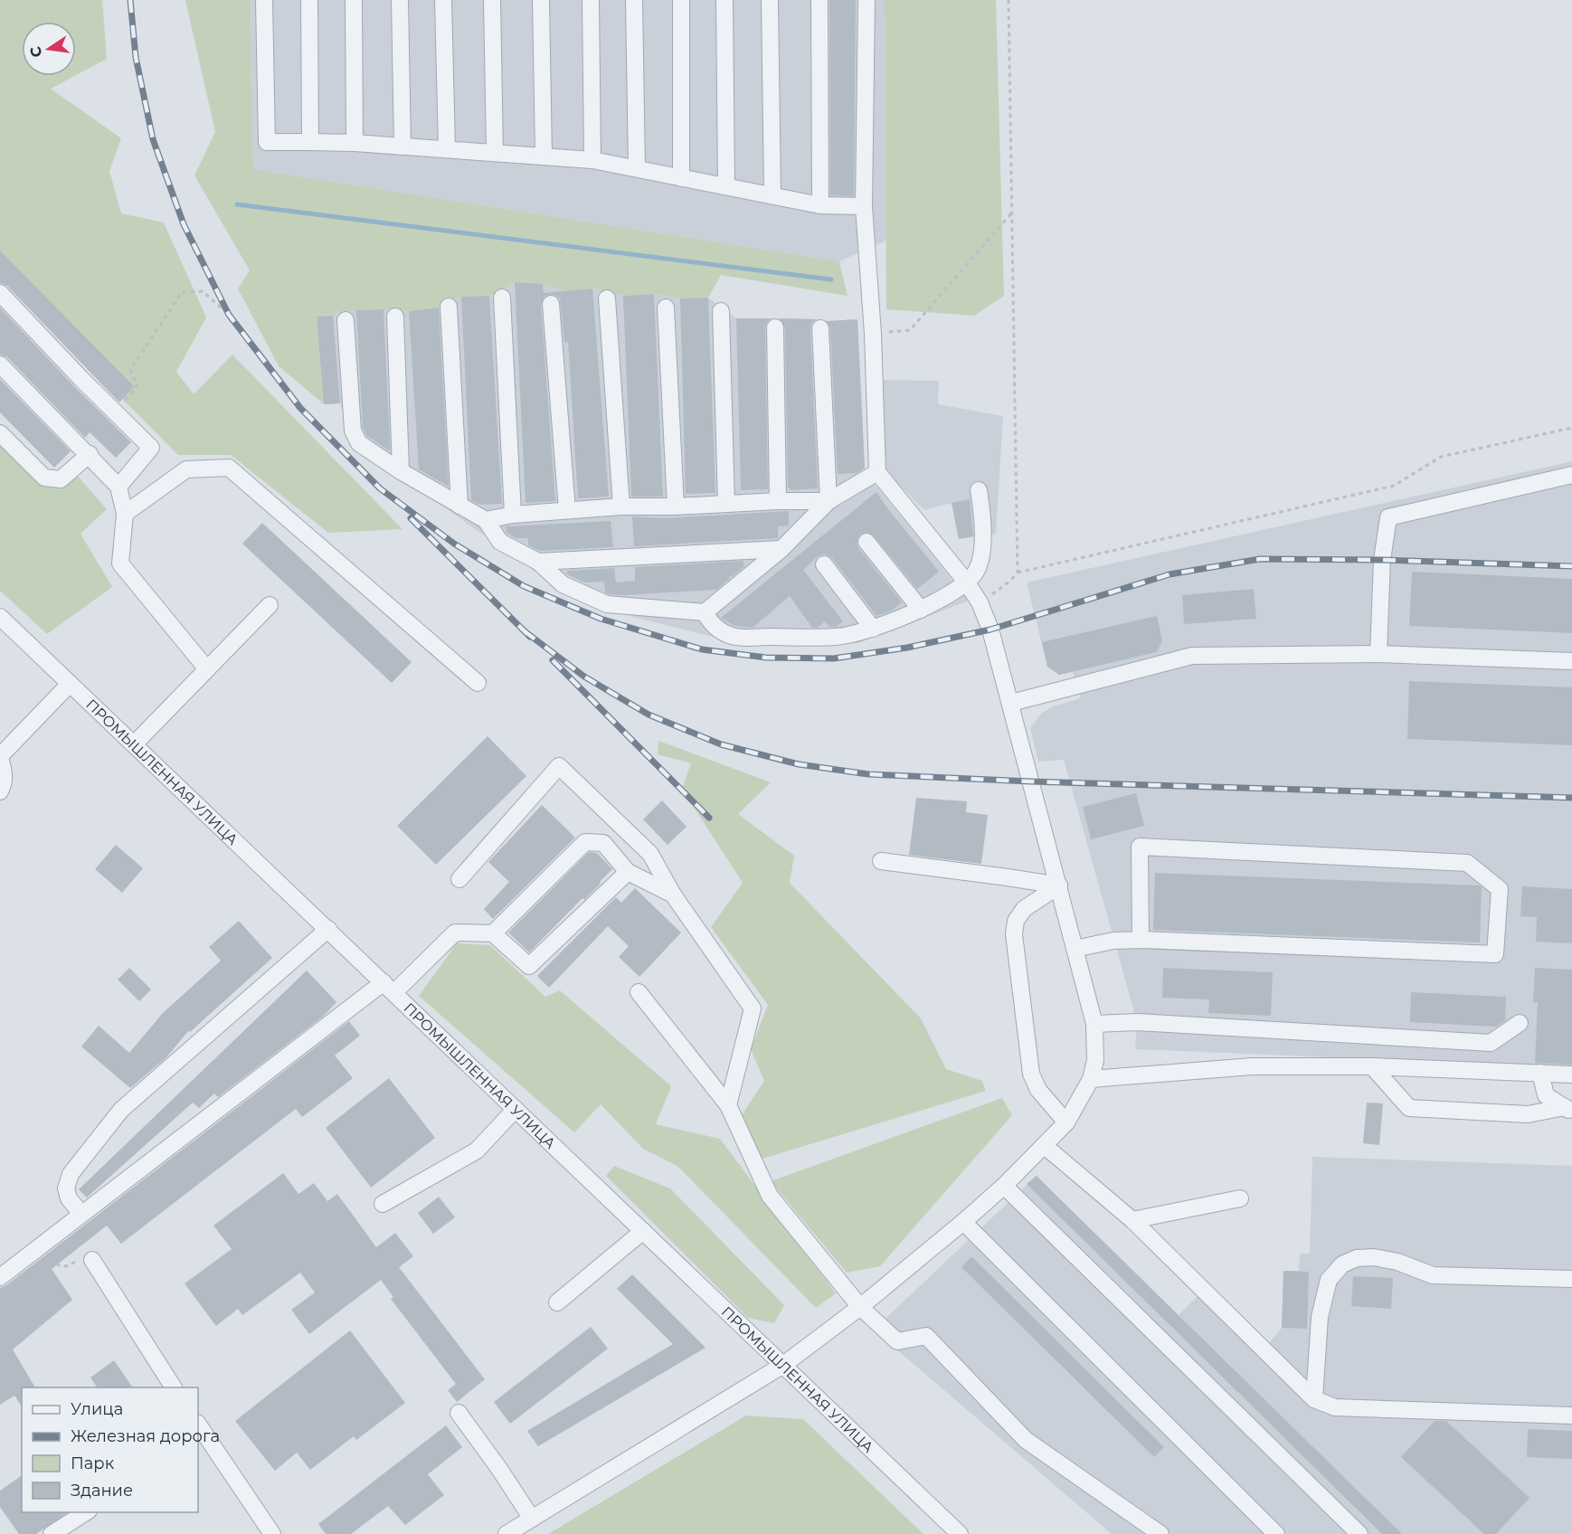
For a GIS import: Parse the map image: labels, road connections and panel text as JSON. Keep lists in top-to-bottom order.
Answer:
{
  "streets": {
    "street": ["ПРОМЫШЛЕННАЯ УЛИЦА"]
  },
  "legend": [
    "Улица",
    "Железная дорога",
    "Парк",
    "Здание"
  ],
  "north": "left"
}
